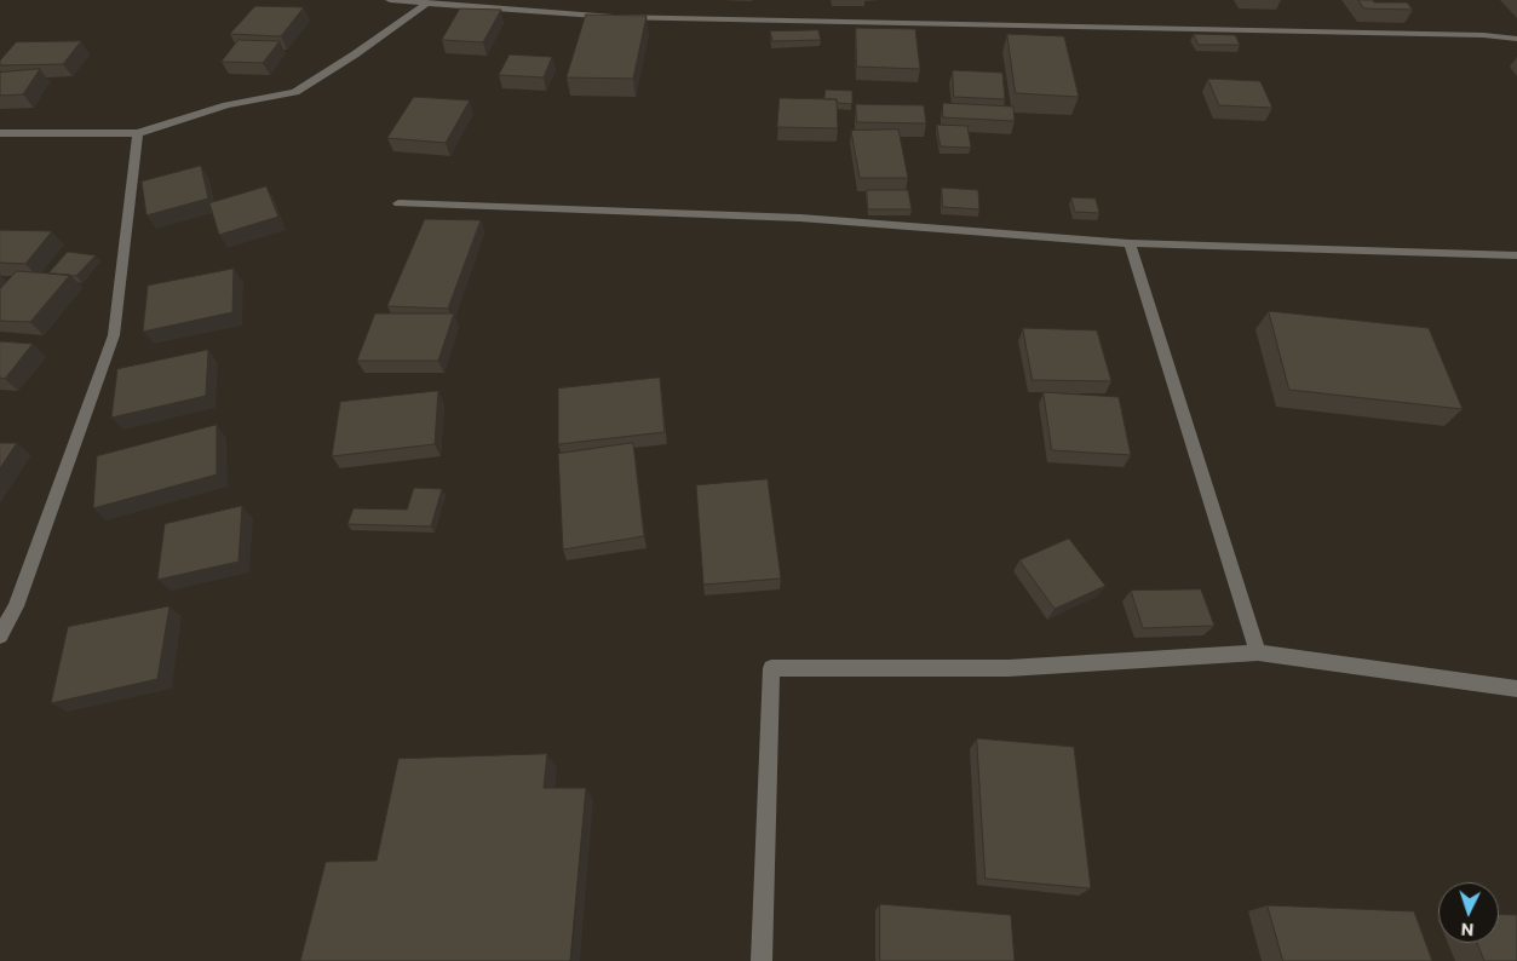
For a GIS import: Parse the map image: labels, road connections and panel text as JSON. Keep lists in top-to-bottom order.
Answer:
{
  "north": "bottom"
}
